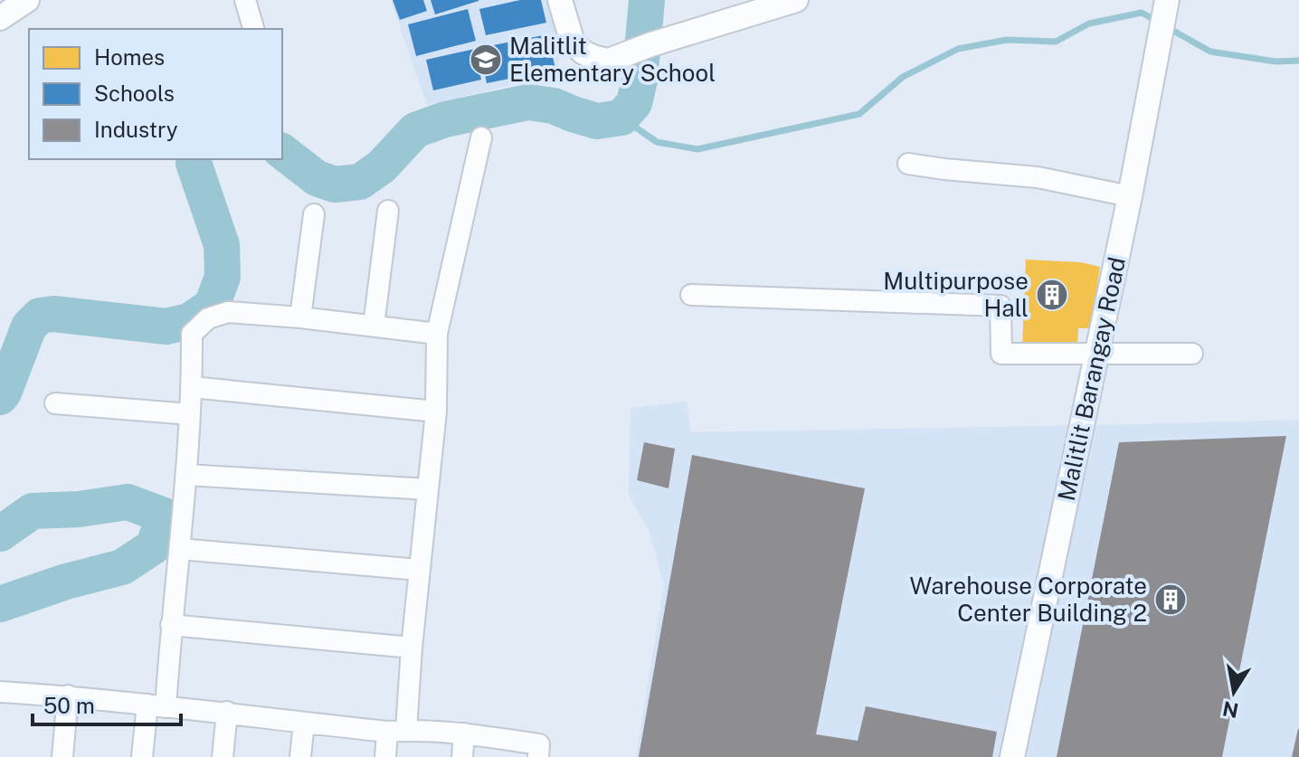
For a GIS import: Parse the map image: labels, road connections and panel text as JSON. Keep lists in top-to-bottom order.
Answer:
{
  "streets": {
    "street": ["Malitlit Barangay Road"]
  },
  "places": {
    "school or university": ["Malitlit Elementary School"],
    "building": ["Multipurpose Hall", "Warehouse Corporate Center Building 2"]
  },
  "legend": ["Homes", "Schools", "Industry"],
  "scale_bar": "50 m",
  "north": "bottom"
}
